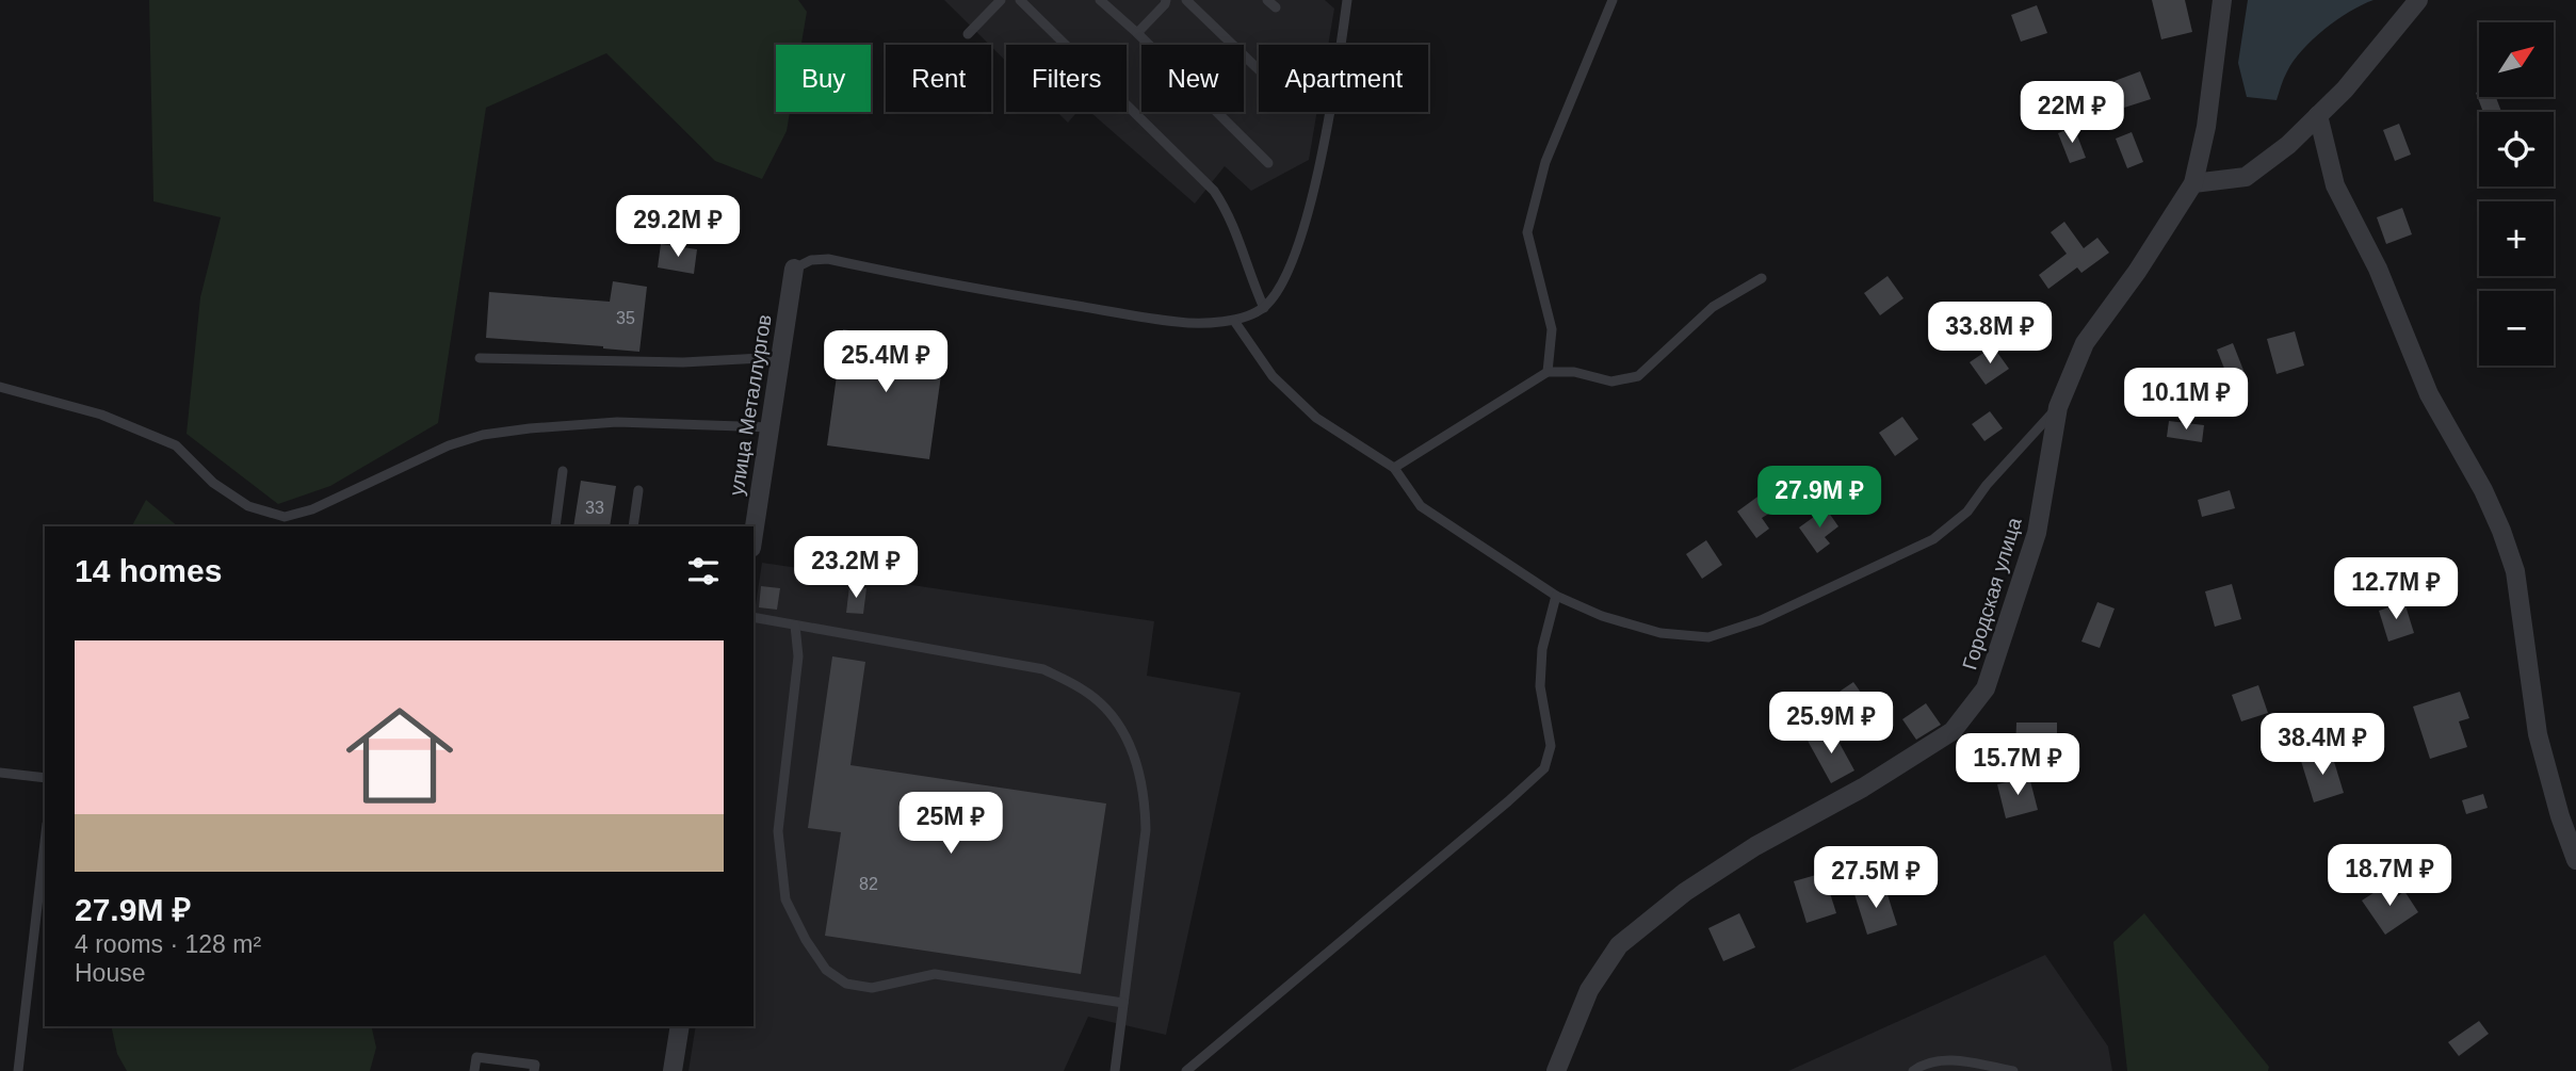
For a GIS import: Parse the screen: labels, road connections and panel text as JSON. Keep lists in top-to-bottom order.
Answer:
{
  "streets": {
    "street": ["улица Металлургов", "Городская улица"]
  },
  "house_numbers": ["35", "33", "82"],
  "north": "top right",
  "page": {
    "map_buttons": ["+", "−"],
    "chip": [
      "Buy",
      "Rent",
      "Filters",
      "New",
      "Apartment"
    ],
    "price": [
      "22M ₽",
      "29.2M ₽",
      "33.8M ₽",
      "25.4M ₽",
      "10.1M ₽",
      "27.9M ₽",
      "23.2M ₽",
      "12.7M ₽",
      "25.9M ₽",
      "38.4M ₽",
      "15.7M ₽",
      "25M ₽",
      "18.7M ₽",
      "27.5M ₽"
    ],
    "heading": "14 homes",
    "list": [
      {
        "name": "27.9M ₽",
        "note": "4 rooms · 128 m² · House"
      }
    ]
  }
}
